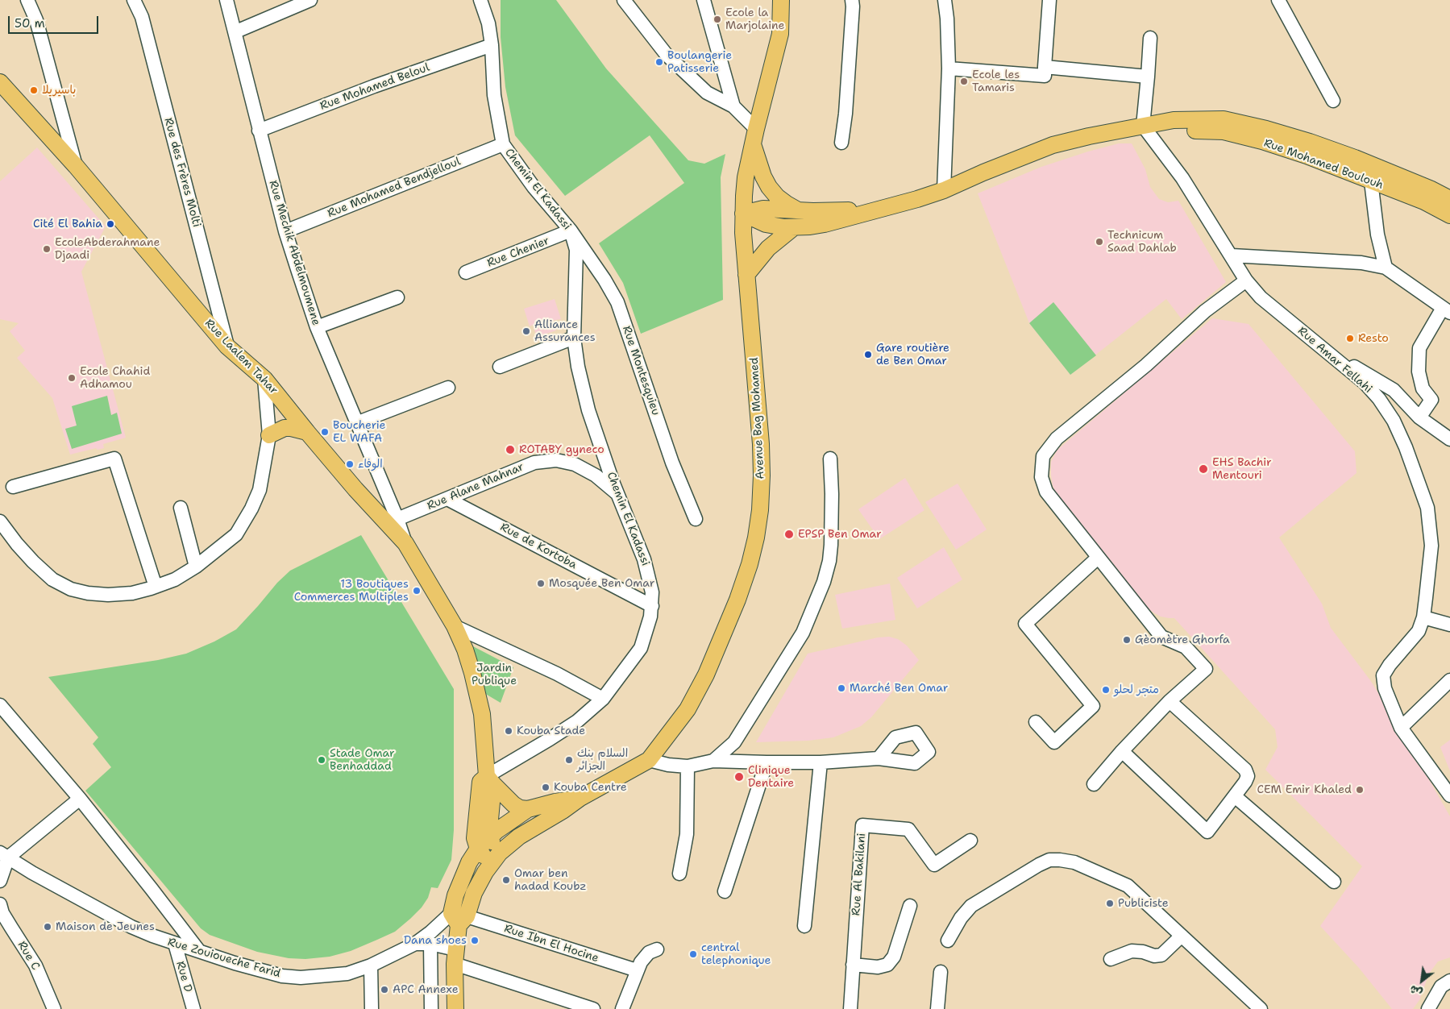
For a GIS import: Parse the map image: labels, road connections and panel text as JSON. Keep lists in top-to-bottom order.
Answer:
{
  "streets": {
    "main road": ["Rue Mohamed Boulouh", "Rue Laalem Tahar", "Avenue Bag Mohamed"],
    "street": [
      "Rue Mohamed Beloul",
      "Rue des Frères Molti",
      "Rue Mohamed Bendjelloul",
      "Chemin El Kadassi",
      "Rue Chenier",
      "Rue Mechik Abdelmoumene",
      "Rue Amar Fellahi",
      "Rue Montesquieu",
      "Rue Alane Mahnar",
      "Rue de Kortoba",
      "Rue Al Bakilani",
      "Rue Ibn El Hocine",
      "Rue C",
      "Rue Zouioueche Farid",
      "Rue D"
    ]
  },
  "crossings": [
    ["Rue Mohamed Beloul", "Chemin El Kadassi"],
    ["Rue Mohamed Beloul", "Rue Mechik Abdelmoumene"],
    ["Rue Mohamed Boulouh", "Rue Amar Fellahi"],
    ["Rue des Frères Molti", "Rue Laalem Tahar"],
    ["Rue Mohamed Bendjelloul", "Chemin El Kadassi"],
    ["Rue Mohamed Bendjelloul", "Rue Mechik Abdelmoumene"],
    ["Chemin El Kadassi", "Rue Chenier"],
    ["Chemin El Kadassi", "Rue Laalem Tahar"],
    ["Chemin El Kadassi", "Rue Montesquieu"],
    ["Chemin El Kadassi", "Rue Alane Mahnar"],
    ["Chemin El Kadassi", "Rue de Kortoba"],
    ["Rue Chenier", "Rue Montesquieu"],
    ["Rue Mechik Abdelmoumene", "Rue Laalem Tahar"],
    ["Rue Mechik Abdelmoumene", "Rue Alane Mahnar"],
    ["Rue Alane Mahnar", "Rue de Kortoba"],
    ["Rue Ibn El Hocine", "Rue Zouioueche Farid"],
    ["Rue Zouioueche Farid", "Rue D"]
  ],
  "parks": ["Jardin Publique"],
  "places": [
    "Ecole la Marjolaine",
    "Boulangerie Patisserie",
    "Ecole les Tamaris",
    "باسيريلا",
    "Cité El Bahia",
    "Technicum Saad Dahlab",
    "EcoleAbderahmane Djaadi",
    "Alliance Assurances",
    "Resto",
    "Gare routière de Ben Omar",
    "Ecole Chahid Adhamou",
    "Boucherie EL WAFA",
    "ROTABY gyneco",
    "الوفاء",
    "EHS Bachir Mentouri",
    "EPSP Ben Omar",
    "Mosquée Ben Omar",
    "13 Boutiques Commerces Multiples",
    "Gèomètre Ghorfa",
    "Marché Ben Omar",
    "متجر لحلو",
    "Kouba Stade",
    "Stade Omar Benhaddad",
    "السلام بنك الجزائر",
    "Clinique Dentaire",
    "Kouba Centre",
    "CEM Emir Khaled",
    "Omar ben hadad Koubz",
    "Publiciste",
    "Maison de Jeunes",
    "Dana shoes",
    "central telephonique",
    "APC Annexe"
  ],
  "scale_bar": "50 m",
  "north": "bottom left"
}
